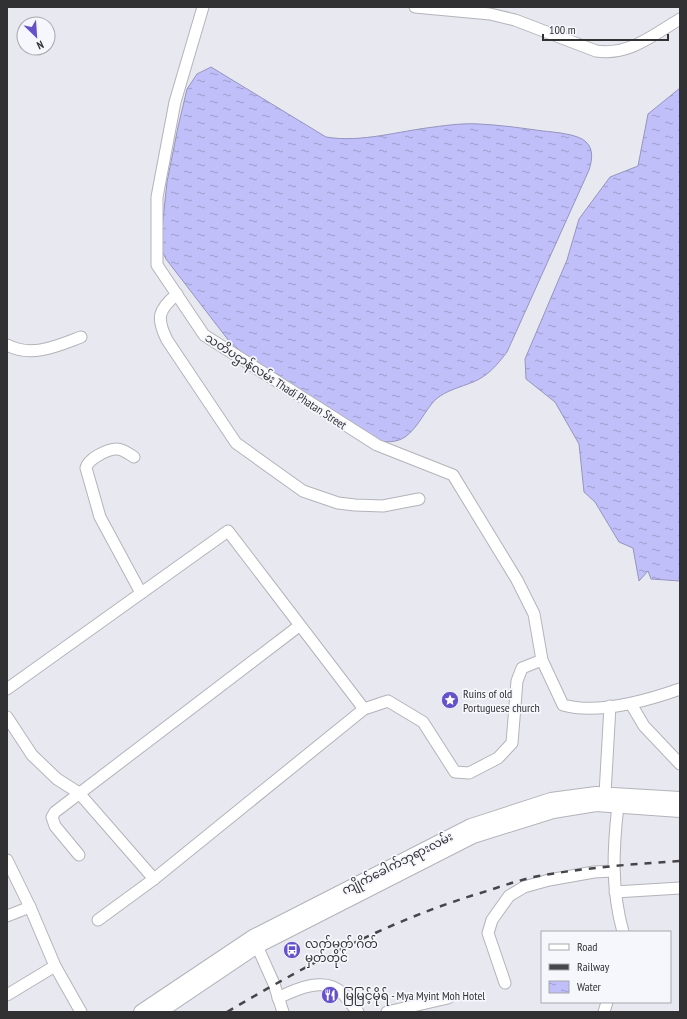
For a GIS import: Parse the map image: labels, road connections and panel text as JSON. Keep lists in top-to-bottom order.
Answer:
{
  "streets": {
    "main road": ["ကျိုက်ခေါက်ဘုရားလမ်း"],
    "street": ["သတိပဌာန်လမ်း Thadi Phatan Street"]
  },
  "places": {
    "place": ["Ruins of old Portuguese church"],
    "bus stop": ["လက်မှတ် ဂိတ် မှတ်တိုင်"],
    "restaurant": ["မြမြင့်မိုရ် - Mya Myint Moh Hotel"]
  },
  "legend": ["Road", "Railway", "Water"],
  "scale_bar": "100 m",
  "north": "bottom right"
}
